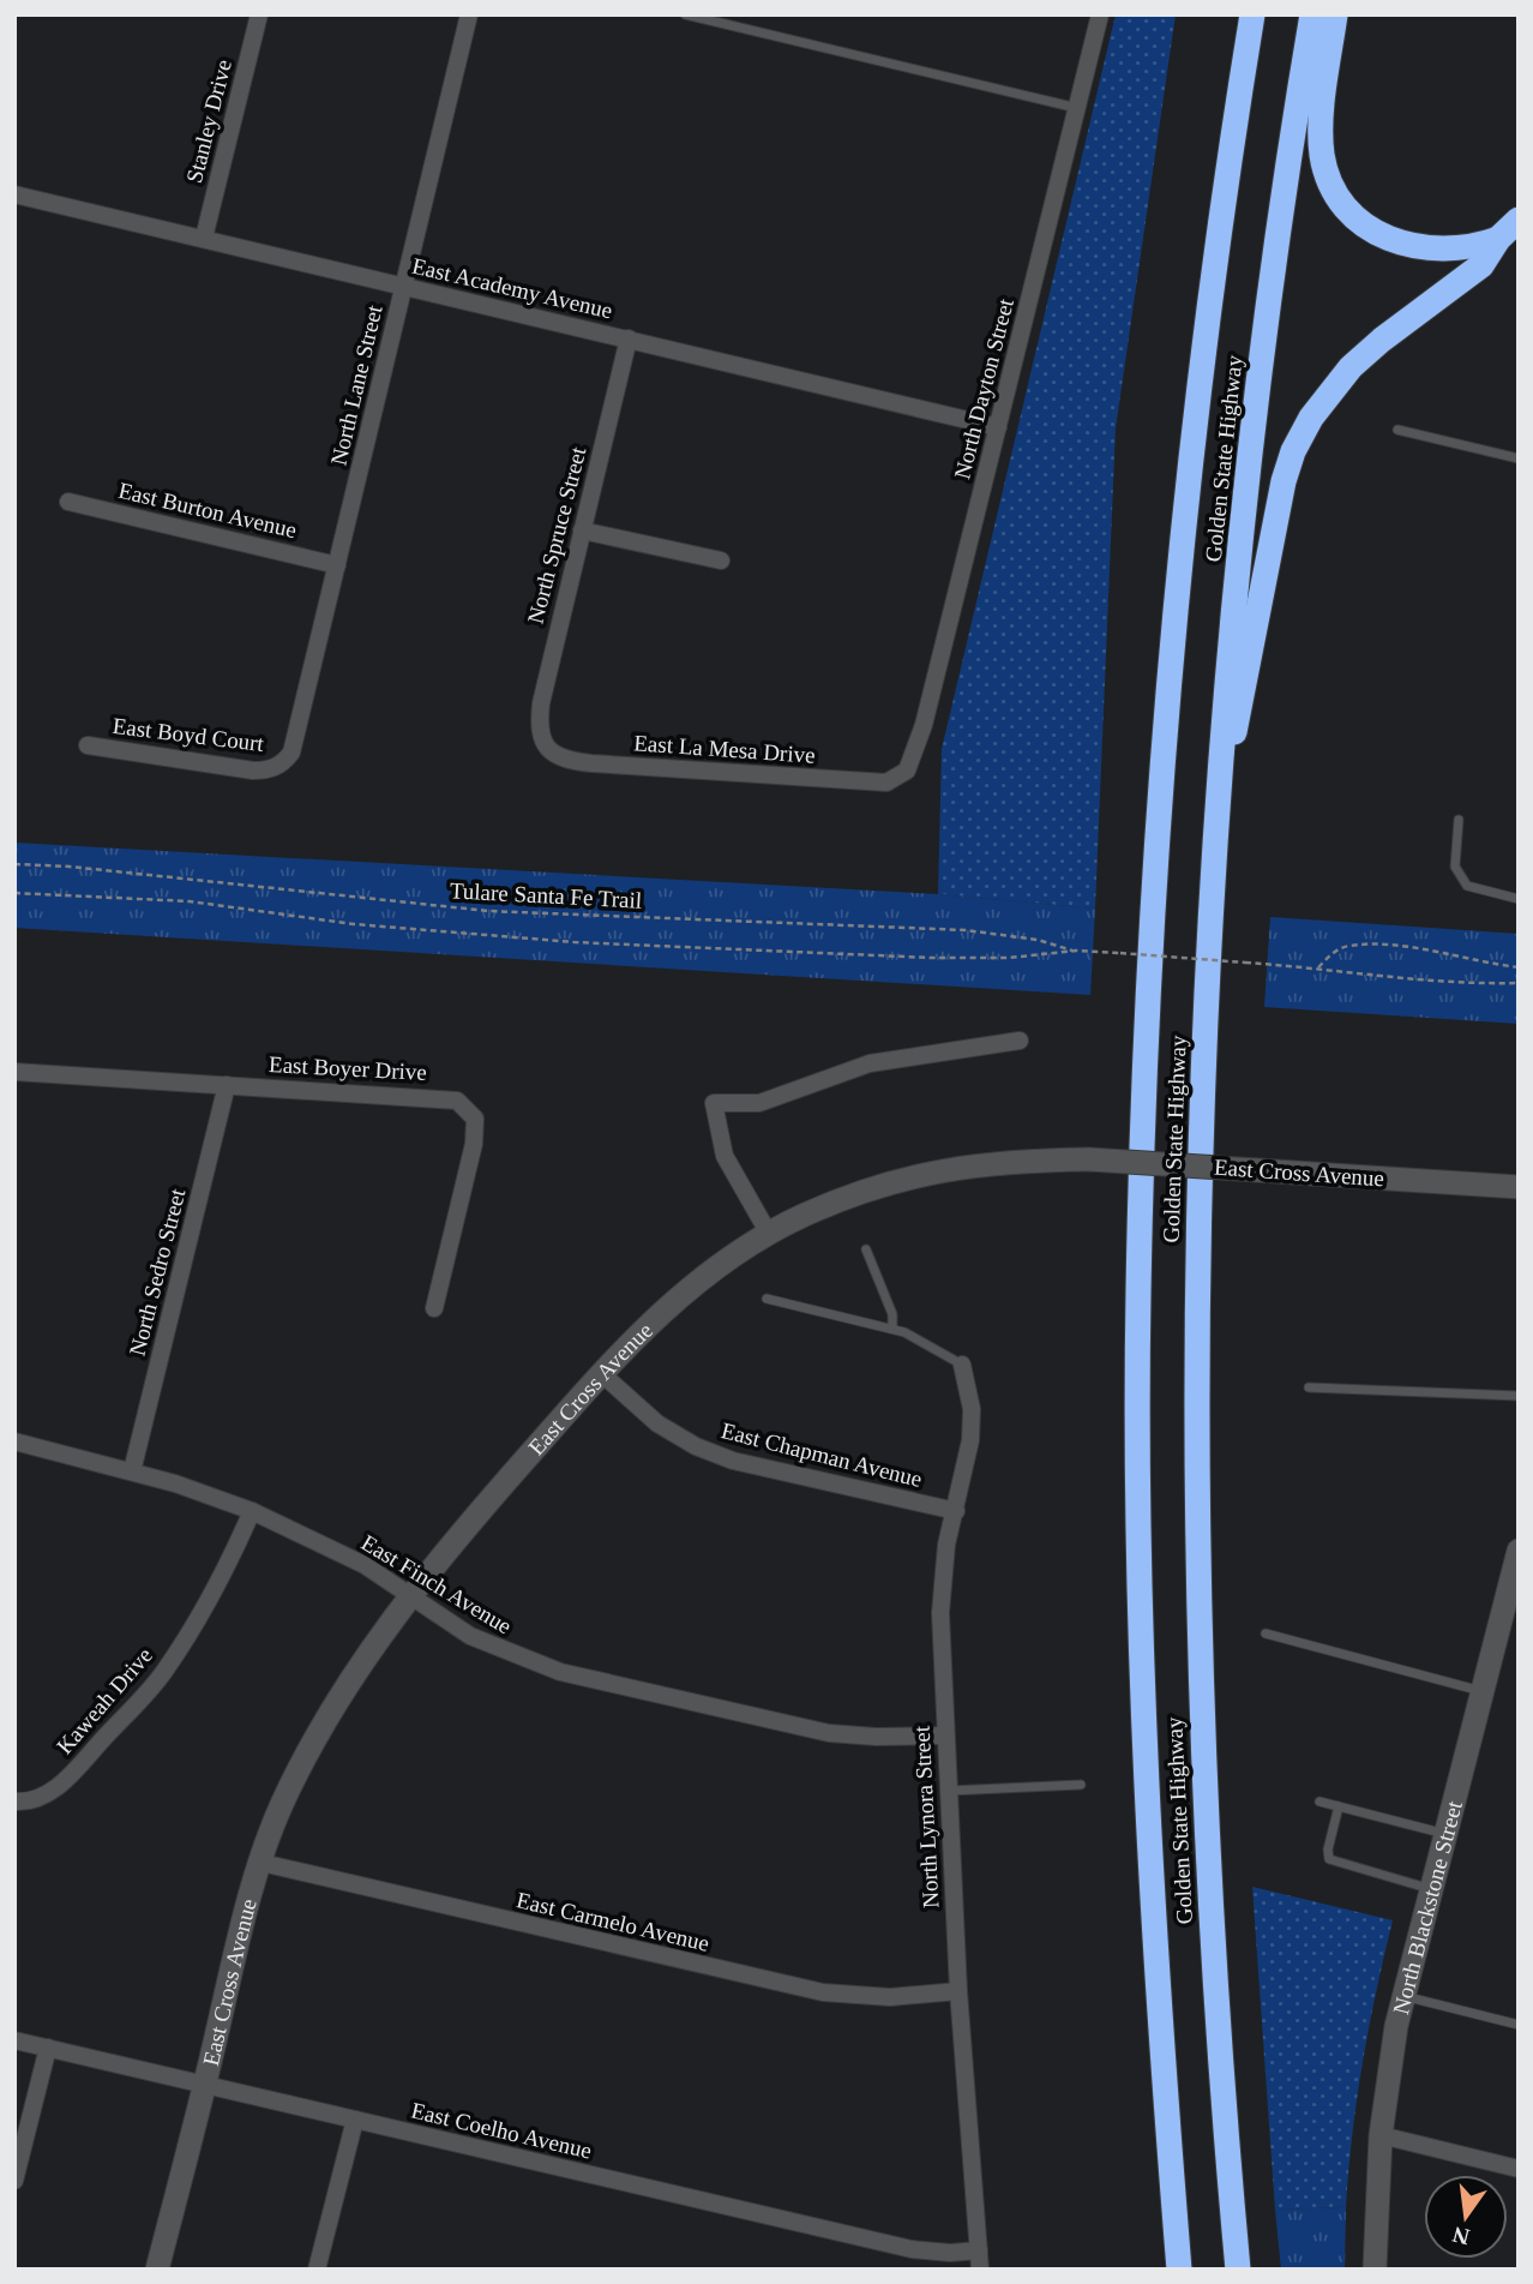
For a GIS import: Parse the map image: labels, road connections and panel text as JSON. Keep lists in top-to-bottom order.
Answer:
{
  "streets": {
    "highway": ["Golden State Highway"],
    "street": [
      "Stanley Drive",
      "East Academy Avenue",
      "North Lane Street",
      "North Dayton Street",
      "East Burton Avenue",
      "North Spruce Street",
      "East Boyd Court",
      "East La Mesa Drive",
      "East Boyer Drive",
      "East Cross Avenue",
      "North Sedro Street",
      "East Chapman Avenue",
      "East Finch Avenue",
      "Kaweah Drive",
      "North Lynora Street",
      "North Blackstone Street",
      "East Carmelo Avenue",
      "East Coelho Avenue"
    ],
    "path": ["Tulare Santa Fe Trail"]
  },
  "crossings": [
    ["Stanley Drive", "East Academy Avenue"],
    ["East Academy Avenue", "North Lane Street"],
    ["East Academy Avenue", "North Dayton Street"],
    ["East Academy Avenue", "North Spruce Street"],
    ["North Lane Street", "East Burton Avenue"],
    ["North Lane Street", "East Boyd Court"],
    ["North Dayton Street", "East La Mesa Drive"],
    ["North Spruce Street", "East La Mesa Drive"],
    ["East Boyer Drive", "North Sedro Street"],
    ["East Cross Avenue", "East Chapman Avenue"],
    ["East Cross Avenue", "East Finch Avenue"],
    ["East Cross Avenue", "East Carmelo Avenue"],
    ["East Cross Avenue", "East Coelho Avenue"],
    ["North Sedro Street", "East Finch Avenue"],
    ["East Chapman Avenue", "North Lynora Street"],
    ["East Finch Avenue", "Kaweah Drive"],
    ["East Finch Avenue", "North Lynora Street"],
    ["North Lynora Street", "East Carmelo Avenue"],
    ["North Lynora Street", "East Coelho Avenue"]
  ],
  "north": "bottom"
}
